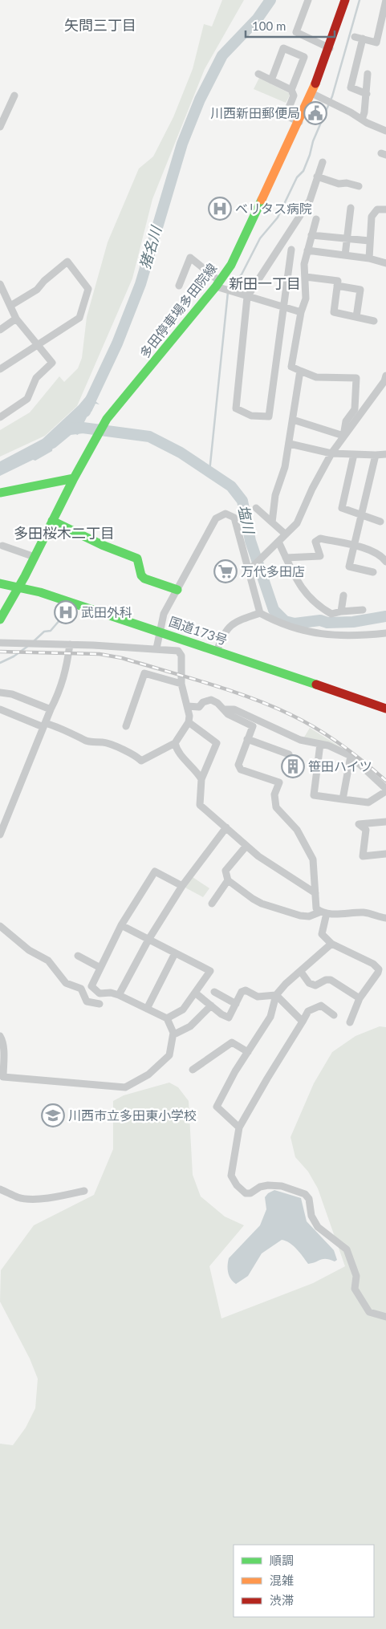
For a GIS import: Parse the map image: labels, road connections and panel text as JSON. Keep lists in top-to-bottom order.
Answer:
{
  "streets": {
    "main road": ["多田停車場多田院線", "国道173号"]
  },
  "crossings": [
    ["多田停車場多田院線", "国道173号"]
  ],
  "districts": ["矢問三丁目", "新田一丁目", "多田桜木二丁目"],
  "water": ["猪名川", "塩川"],
  "places": {
    "public building": ["川西新田郵便局"],
    "hospital": ["ベリタス病院", "武田外科"],
    "supermarket": ["万代多田店"],
    "building": ["笹田ハイツ"],
    "school or university": ["川西市立多田東小学校"]
  },
  "legend": ["順調", "混雑", "渋滞"],
  "scale_bar": "100 m"
}
